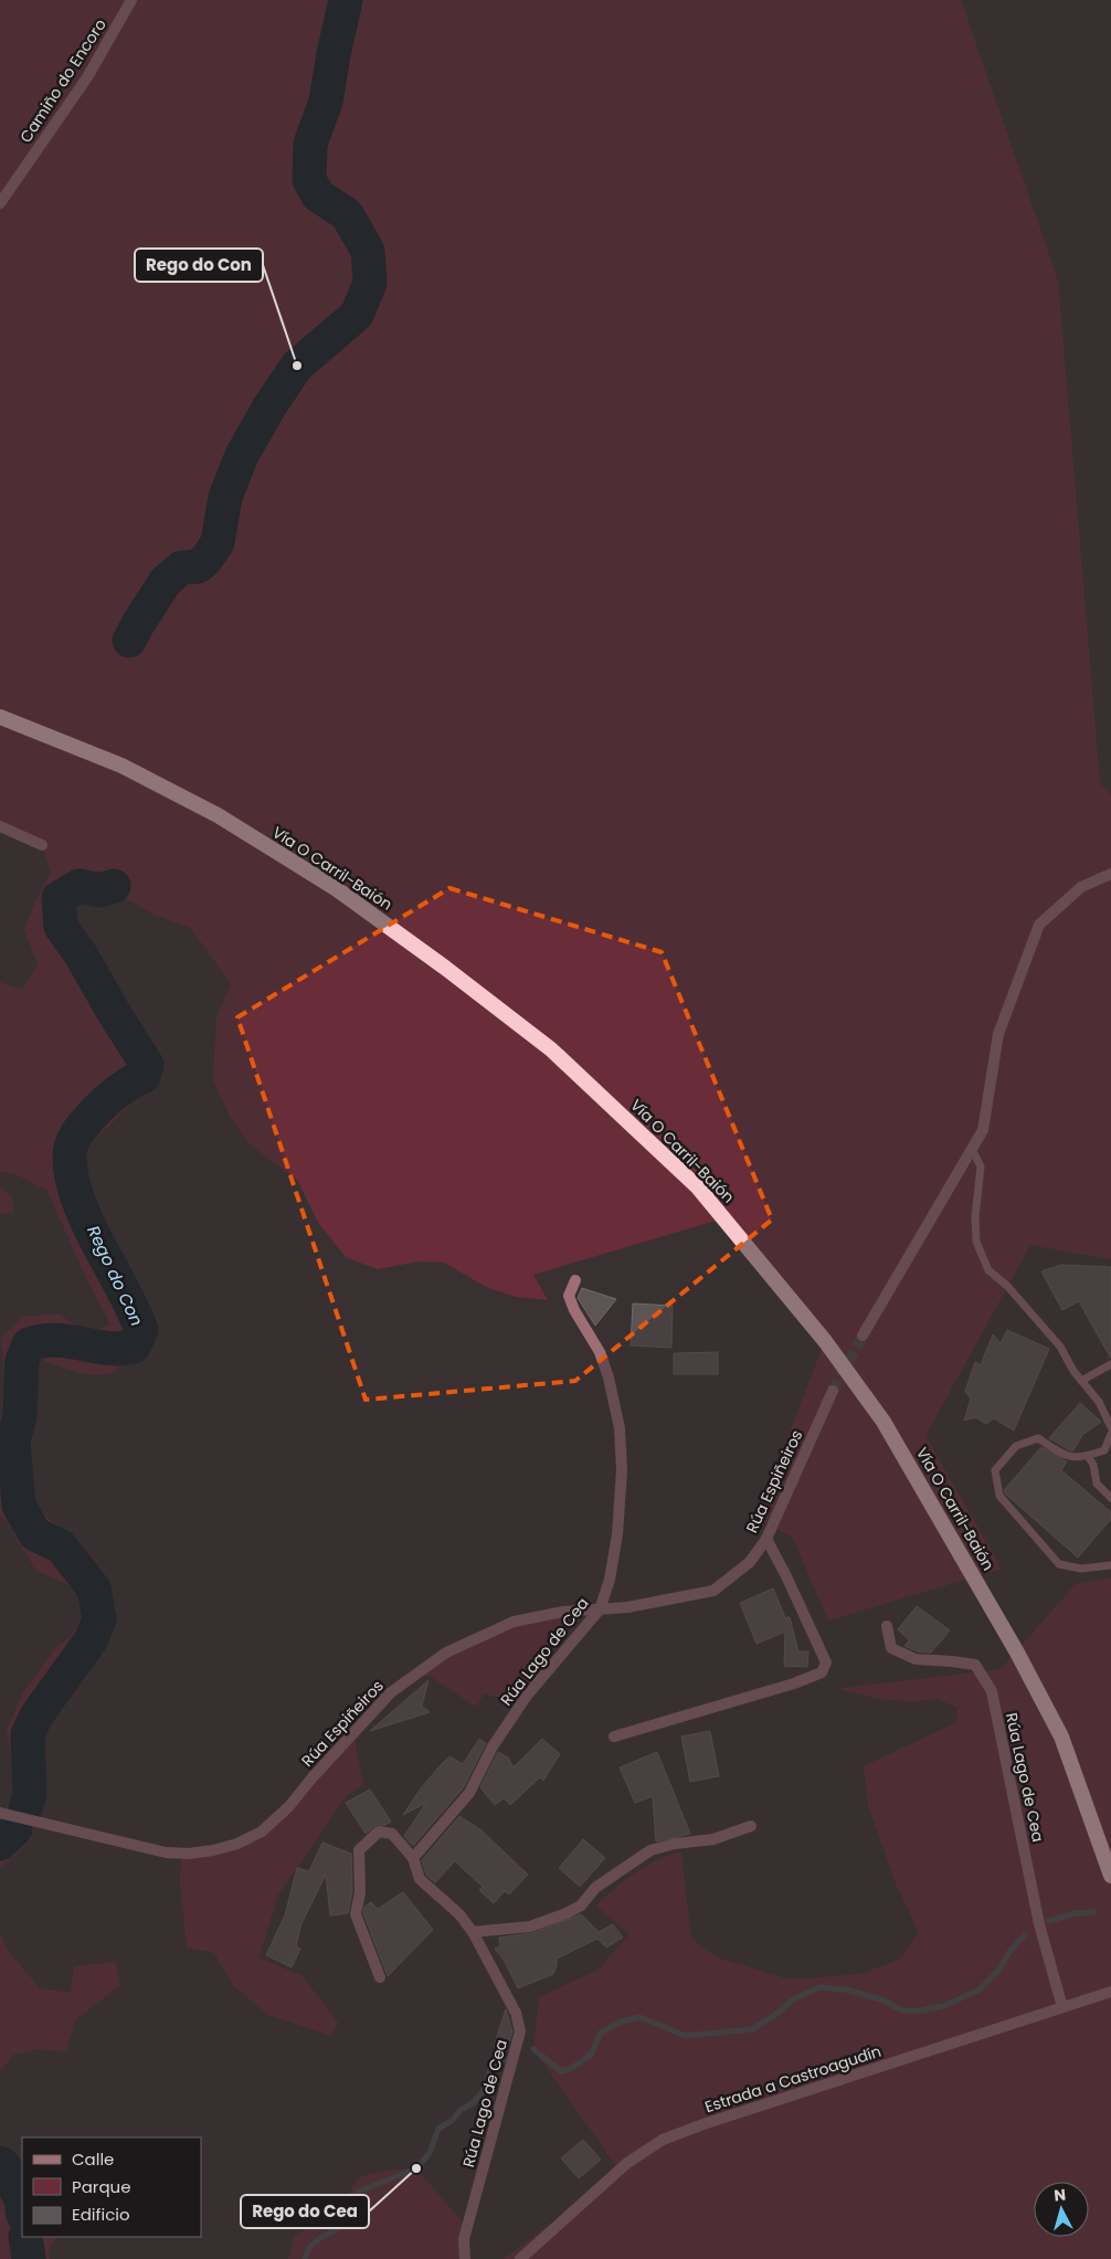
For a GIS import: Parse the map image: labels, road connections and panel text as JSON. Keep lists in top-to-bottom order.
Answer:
{
  "streets": {
    "highway": ["Vía O Carril-Baión"],
    "street": [
      "Camiño do Encoro",
      "Rúa Espiñeiros",
      "Rúa Lago de Cea",
      "Estrada a Castroagudín"
    ]
  },
  "crossings": [
    ["Rúa Espiñeiros", "Rúa Lago de Cea"],
    ["Rúa Lago de Cea", "Estrada a Castroagudín"]
  ],
  "water": ["Rego do Con"],
  "places": ["Rego do Con", "Rego do Cea"],
  "legend": ["Calle", "Parque", "Edificio"],
  "north": "top"
}
